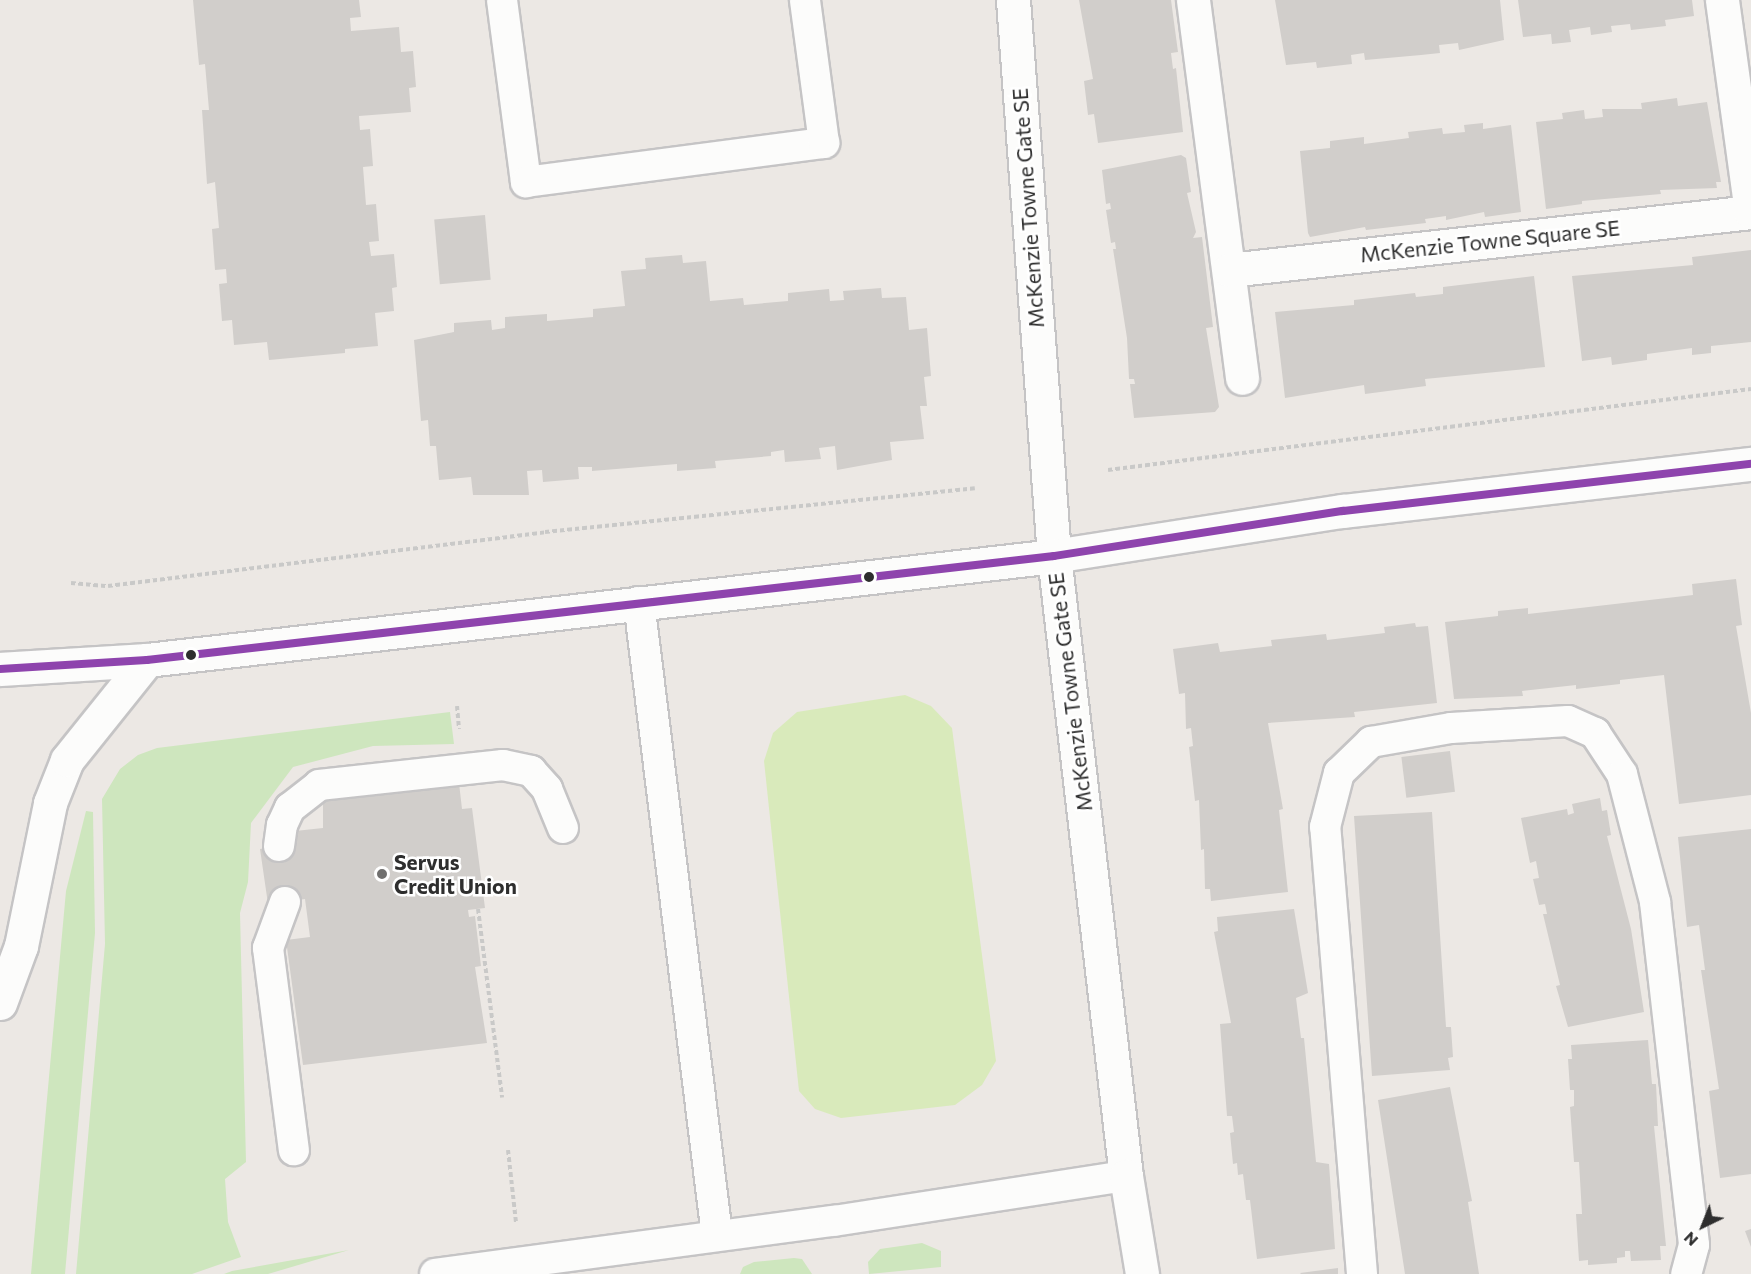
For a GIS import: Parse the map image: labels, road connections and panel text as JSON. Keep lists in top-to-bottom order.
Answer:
{
  "streets": {
    "street": ["McKenzie Towne Gate SE", "McKenzie Towne Square SE"]
  },
  "places": ["Servus Credit Union"],
  "north": "bottom left"
}
